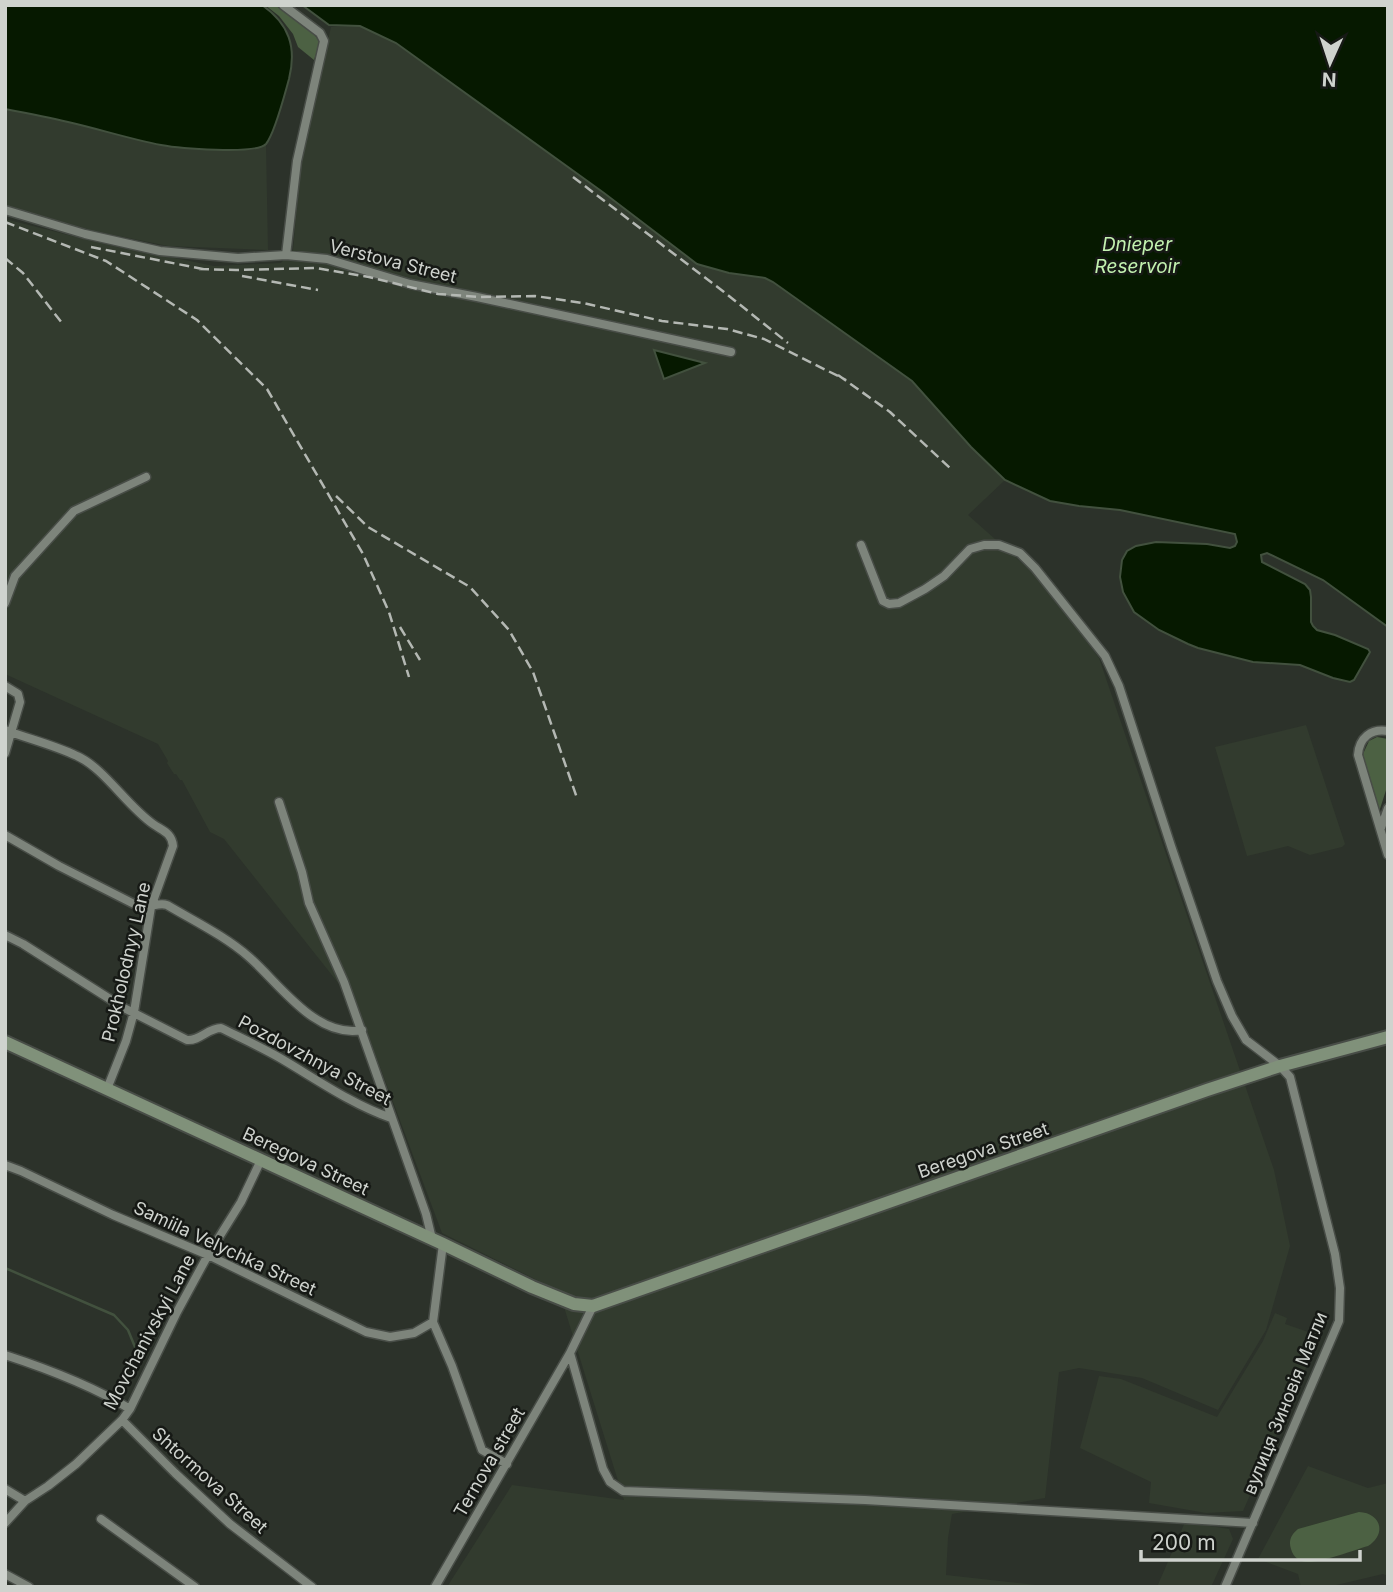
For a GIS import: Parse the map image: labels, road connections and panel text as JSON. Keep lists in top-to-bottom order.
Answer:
{
  "streets": {
    "street": [
      "Verstova Street",
      "Prokholodnyy Lane",
      "Pozdovzhnya Street",
      "Beregova Street",
      "Samiila Velychka Street",
      "Movchanivskyi Lane",
      "вулиця Зиновія Матли",
      "Ternova street",
      "Shtormova Street"
    ]
  },
  "crossings": [
    ["Prokholodnyy Lane", "Pozdovzhnya Street"],
    ["Prokholodnyy Lane", "Beregova Street"],
    ["Beregova Street", "Movchanivskyi Lane"],
    ["Beregova Street", "вулиця Зиновія Матли"],
    ["Samiila Velychka Street", "Movchanivskyi Lane"],
    ["Movchanivskyi Lane", "Shtormova Street"]
  ],
  "water": ["Dnieper Reservoir"],
  "scale_bar": "200 m",
  "north": "bottom"
}
